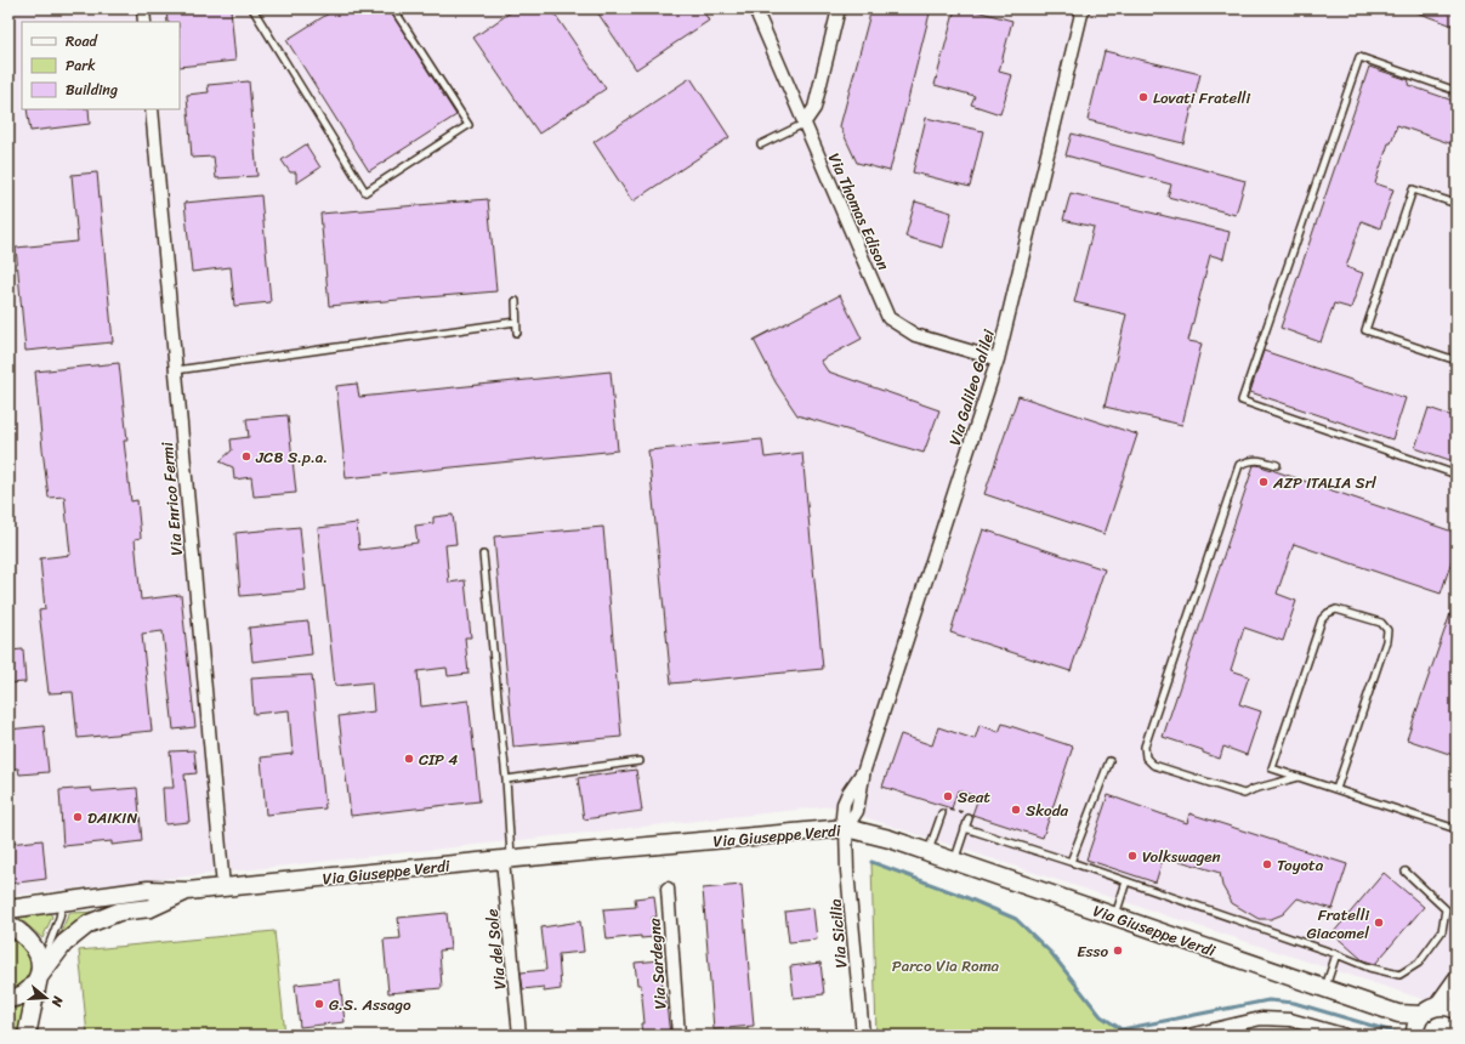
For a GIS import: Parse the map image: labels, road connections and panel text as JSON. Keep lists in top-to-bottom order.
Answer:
{
  "streets": {
    "main road": ["Via Giuseppe Verdi"],
    "street": [
      "Via Thomas Edison",
      "Via Galileo Galilei",
      "Via Enrico Fermi",
      "Via Sicilia",
      "Via del Sole",
      "Via Sardegna"
    ]
  },
  "crossings": [
    ["Via Thomas Edison", "Via Galileo Galilei"],
    ["Via Galileo Galilei", "Via Giuseppe Verdi"],
    ["Via Galileo Galilei", "Via Sicilia"],
    ["Via Enrico Fermi", "Via Giuseppe Verdi"],
    ["Via Giuseppe Verdi", "Via Sicilia"],
    ["Via Giuseppe Verdi", "Via del Sole"]
  ],
  "parks": ["Parco Via Roma"],
  "places": [
    "Lovati Fratelli",
    "JCB S.p.a.",
    "AZP ITALIA Srl",
    "CIP 4",
    "Seat",
    "Skoda",
    "DAIKIN",
    "Volkswagen",
    "Toyota",
    "Fratelli Giacomel",
    "Esso",
    "G.S. Assago"
  ],
  "legend": ["Road", "Park", "Building"],
  "north": "right"
}
